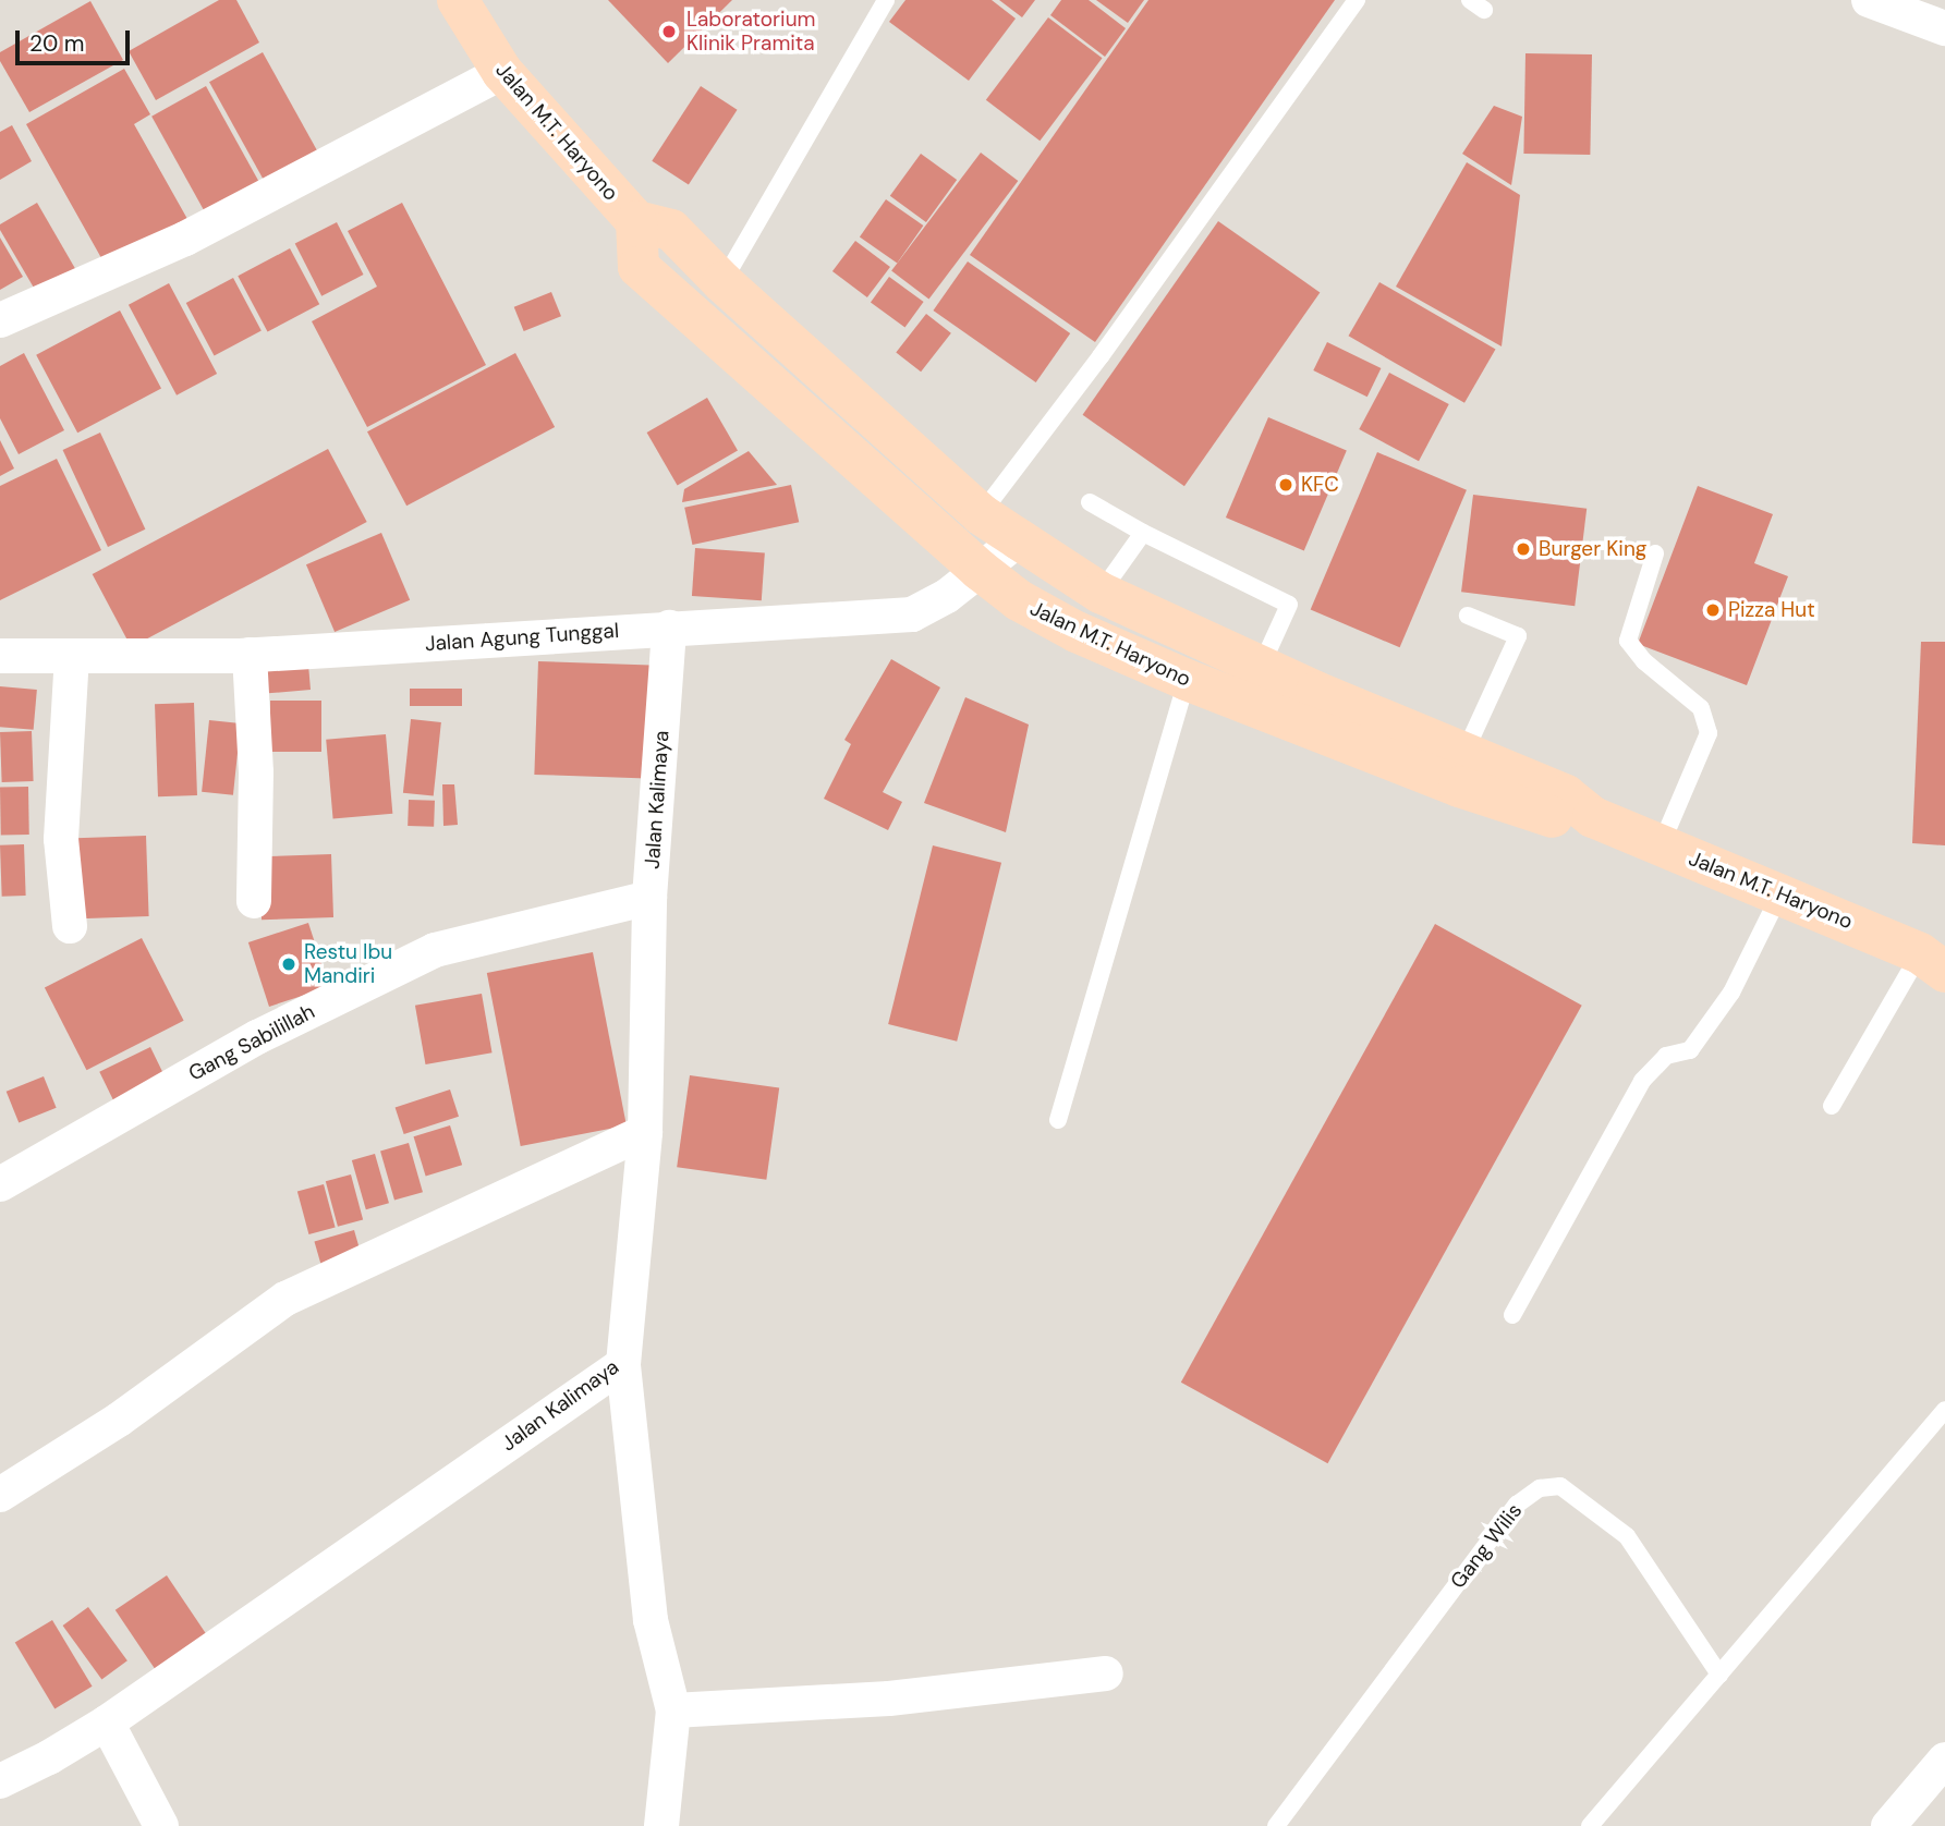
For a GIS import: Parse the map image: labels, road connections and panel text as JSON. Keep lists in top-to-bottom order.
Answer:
{
  "streets": {
    "main road": ["Jalan M.T. Haryono"],
    "street": ["Jalan Agung Tunggal", "Jalan Kalimaya", "Gang Sabilillah"],
    "lane": ["Gang Wilis"]
  },
  "crossings": [
    ["Jalan M.T. Haryono", "Jalan Agung Tunggal"],
    ["Jalan Agung Tunggal", "Jalan Kalimaya"],
    ["Jalan Kalimaya", "Gang Sabilillah"]
  ],
  "places": [
    "Laboratorium Klinik Pramita",
    "KFC",
    "Burger King",
    "Pizza Hut",
    "Restu Ibu Mandiri"
  ],
  "scale_bar": "20 m"
}
